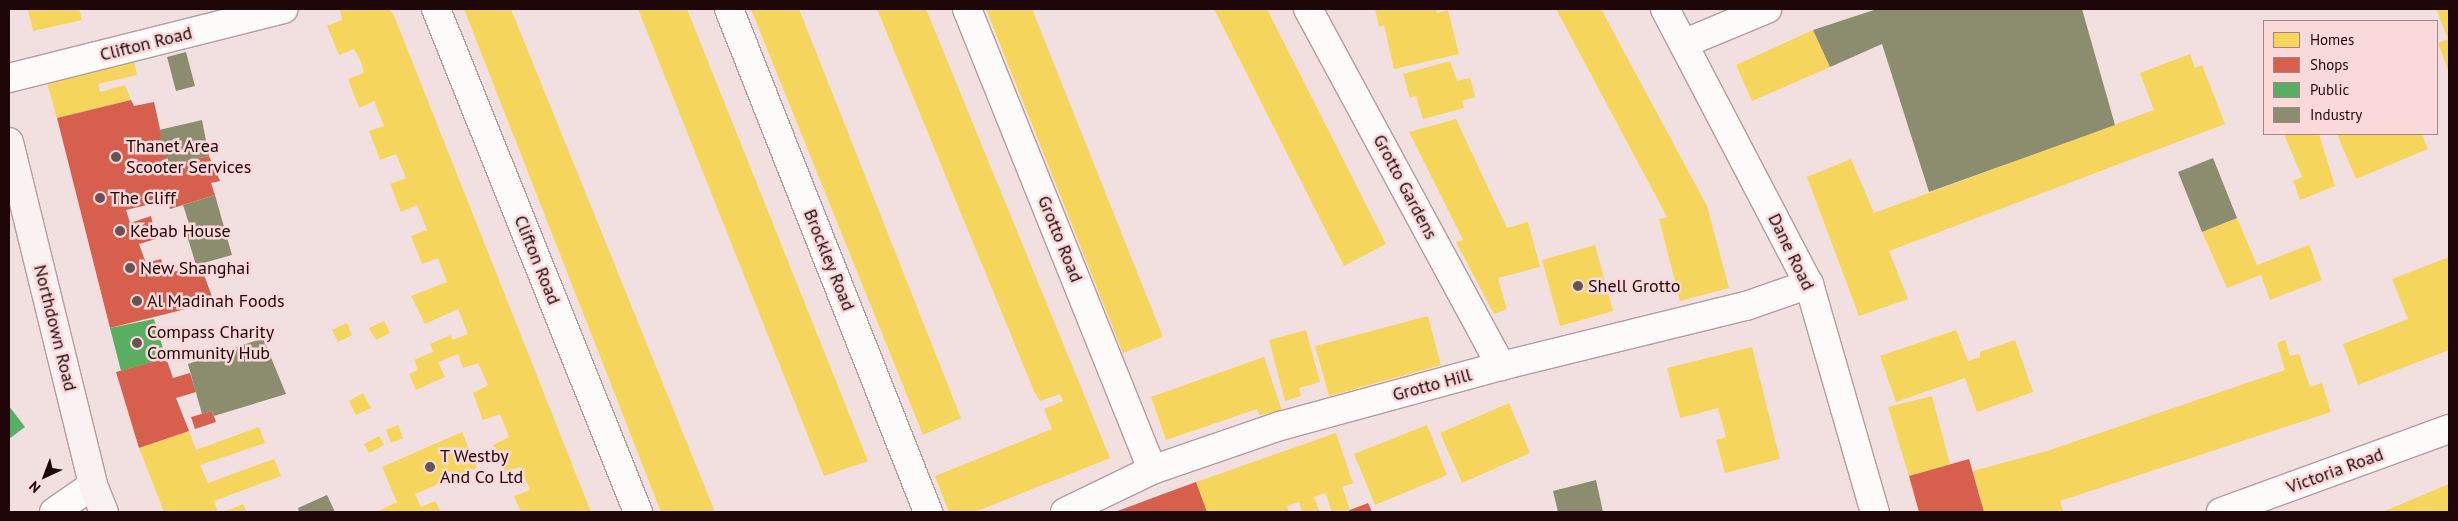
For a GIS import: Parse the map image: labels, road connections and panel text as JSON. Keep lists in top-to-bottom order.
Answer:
{
  "streets": {
    "main road": ["Northdown Road"],
    "street": [
      "Clifton Road",
      "Grotto Gardens",
      "Grotto Road",
      "Dane Road",
      "Brockley Road",
      "Grotto Hill",
      "Victoria Road"
    ]
  },
  "crossings": [
    ["Grotto Gardens", "Grotto Hill"],
    ["Grotto Road", "Grotto Hill"],
    ["Dane Road", "Grotto Hill"]
  ],
  "places": [
    "Thanet Area Scooter Services",
    "The Cliff",
    "Kebab House",
    "New Shanghai",
    "Shell Grotto",
    "Al Madinah Foods",
    "Compass Charity Community Hub",
    "T Westby And Co Ltd"
  ],
  "legend": [
    "Homes",
    "Shops",
    "Public",
    "Industry"
  ],
  "north": "bottom left"
}
